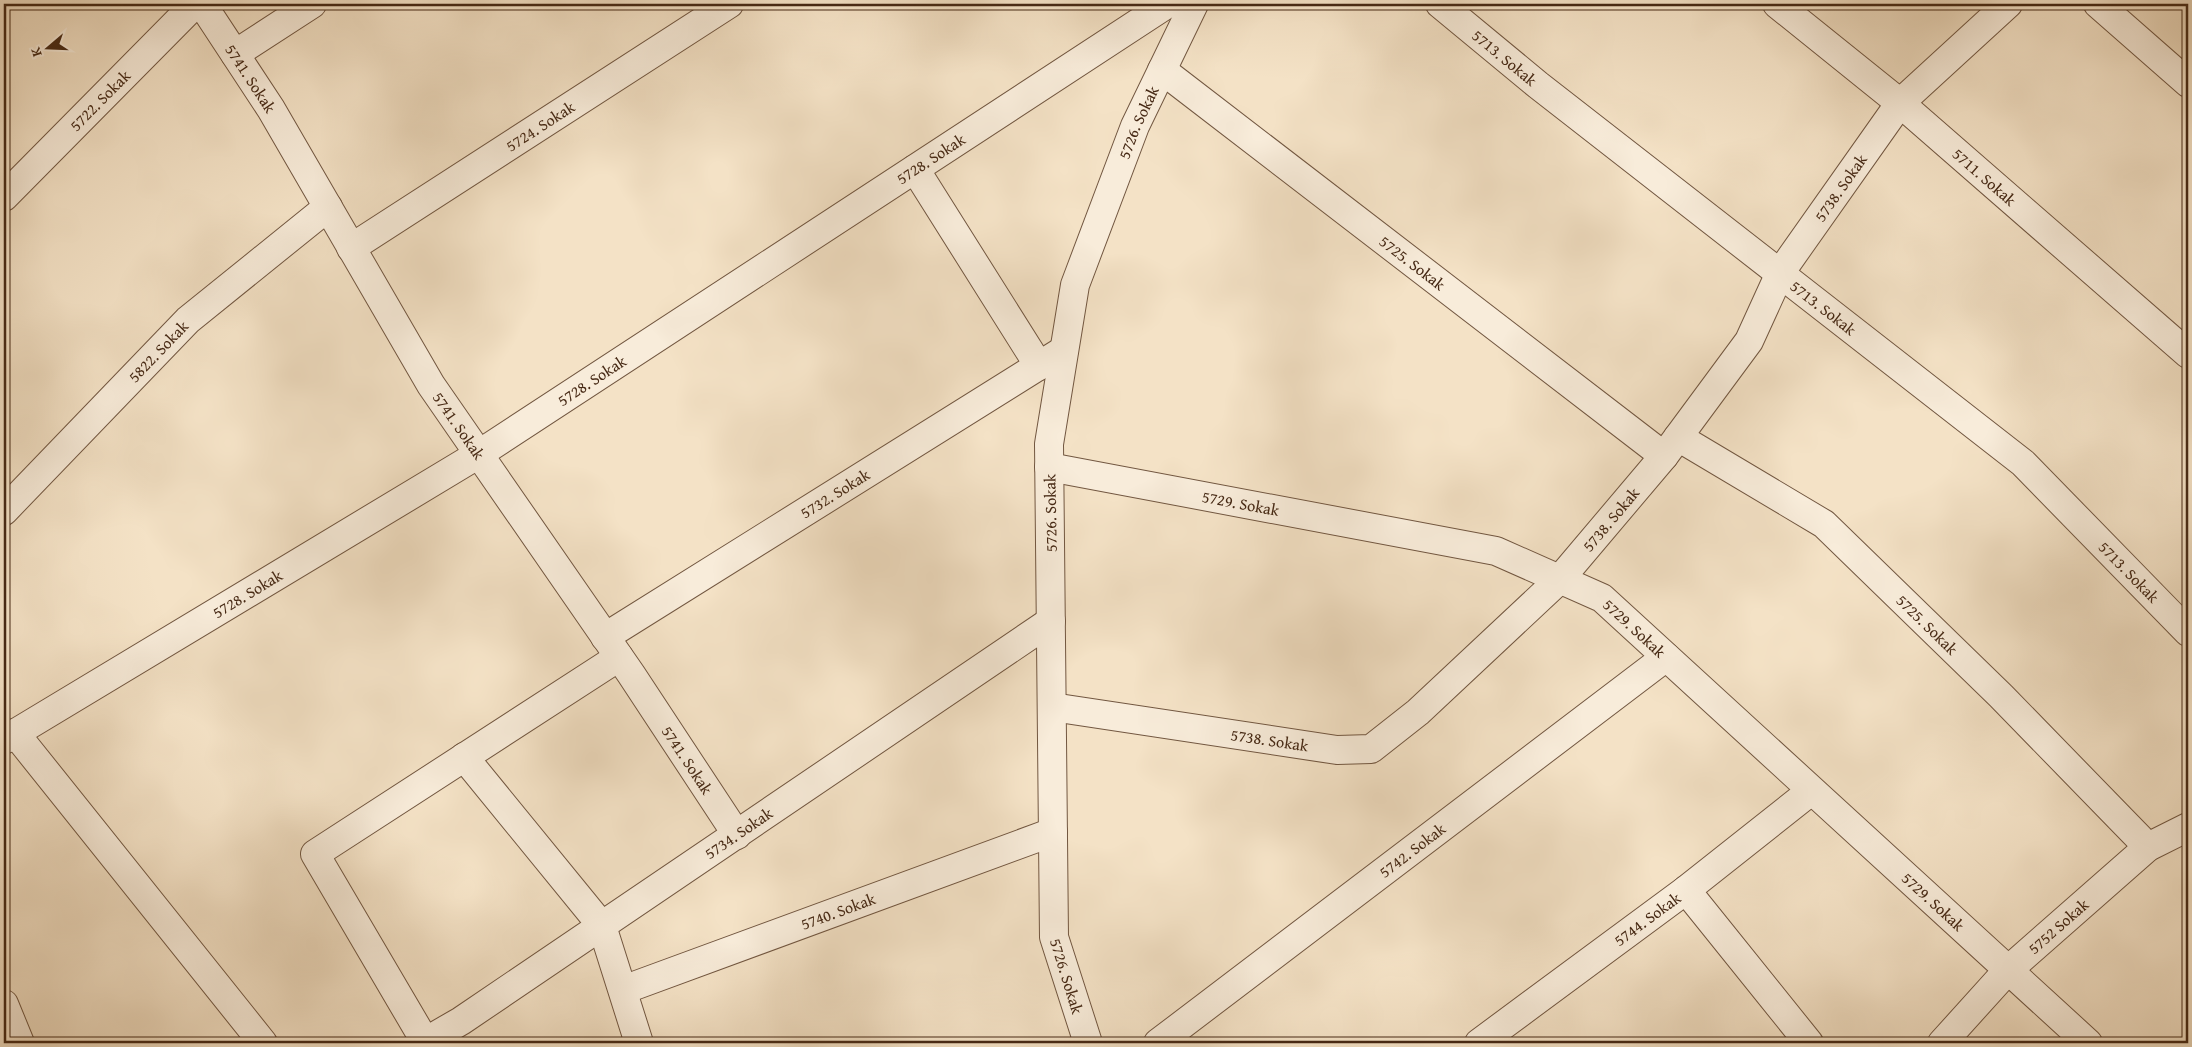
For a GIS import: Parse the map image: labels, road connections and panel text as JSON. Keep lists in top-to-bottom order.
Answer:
{
  "streets": {
    "street": [
      "5713. Sokak",
      "5741. Sokak",
      "5722. Sokak",
      "5726. Sokak",
      "5724. Sokak",
      "5728. Sokak",
      "5711. Sokak",
      "5738. Sokak",
      "5725. Sokak",
      "5822. Sokak",
      "5732. Sokak",
      "5729. Sokak",
      "5734. Sokak",
      "5742. Sokak",
      "5740. Sokak",
      "5744. Sokak",
      "5752 Sokak"
    ]
  },
  "crossings": [
    ["5713. Sokak", "5738. Sokak"],
    ["5741. Sokak", "5724. Sokak"],
    ["5741. Sokak", "5728. Sokak"],
    ["5741. Sokak", "5822. Sokak"],
    ["5741. Sokak", "5732. Sokak"],
    ["5741. Sokak", "5734. Sokak"],
    ["5726. Sokak", "5738. Sokak"],
    ["5726. Sokak", "5725. Sokak"],
    ["5726. Sokak", "5732. Sokak"],
    ["5726. Sokak", "5729. Sokak"],
    ["5726. Sokak", "5734. Sokak"],
    ["5726. Sokak", "5740. Sokak"],
    ["5711. Sokak", "5738. Sokak"],
    ["5738. Sokak", "5725. Sokak"],
    ["5738. Sokak", "5729. Sokak"],
    ["5725. Sokak", "5752 Sokak"],
    ["5732. Sokak", "5734. Sokak"],
    ["5729. Sokak", "5742. Sokak"],
    ["5729. Sokak", "5744. Sokak"],
    ["5729. Sokak", "5752 Sokak"]
  ],
  "north": "left"
}
